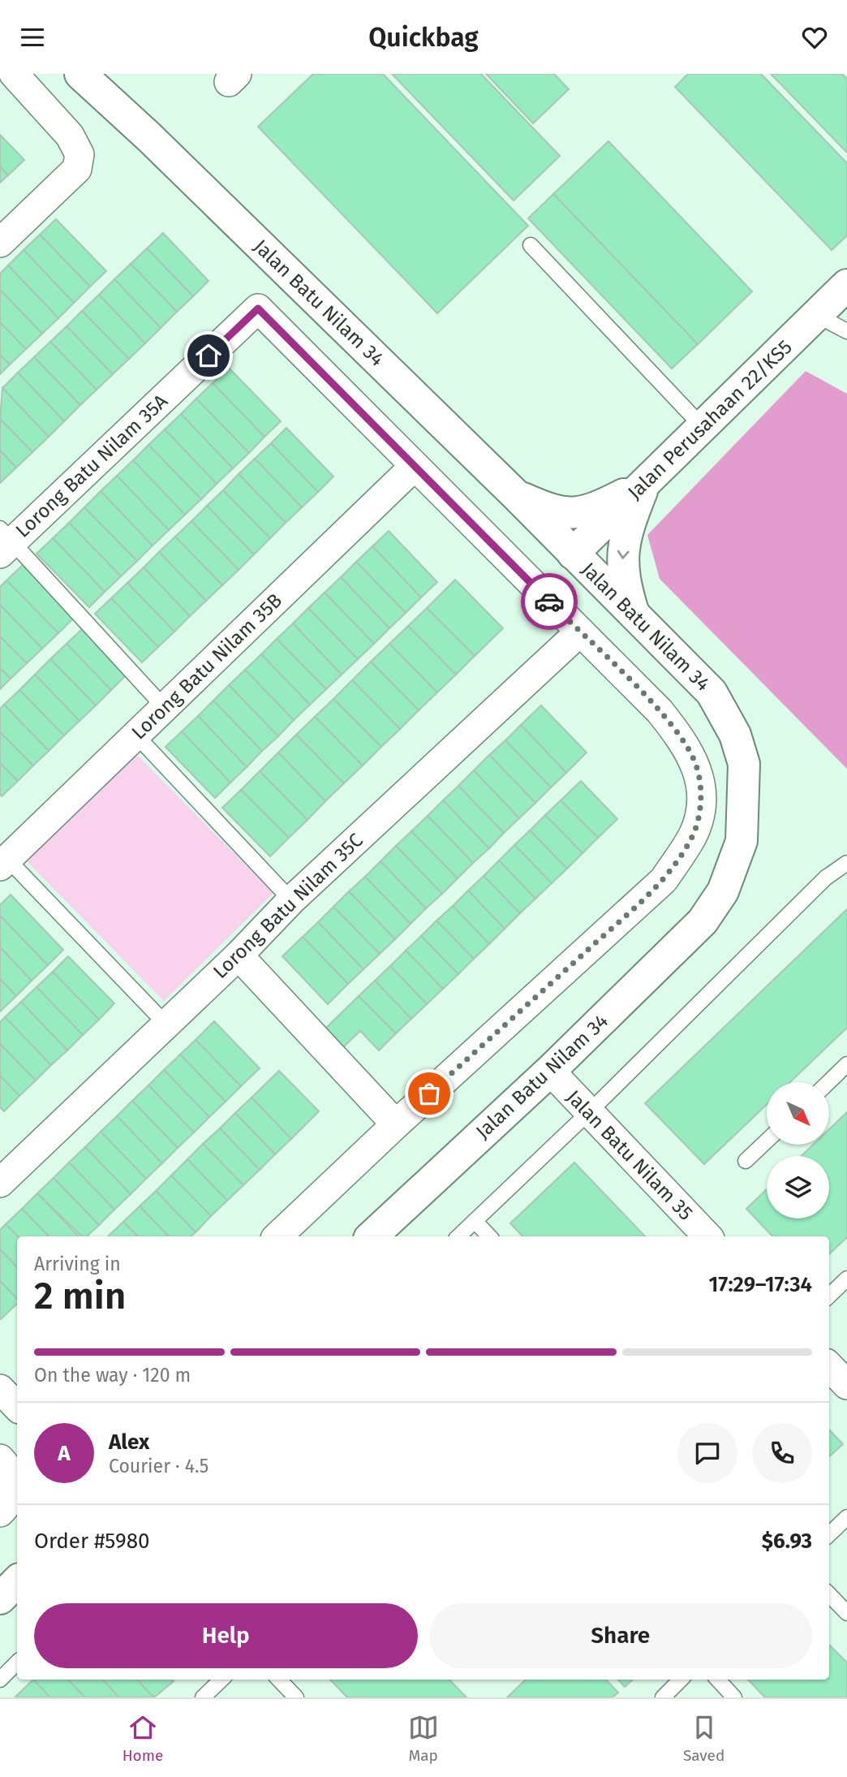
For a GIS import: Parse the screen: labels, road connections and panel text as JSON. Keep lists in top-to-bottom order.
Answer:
{
  "streets": {
    "street": [
      "Jalan Batu Nilam 34",
      "Jalan Perusahaan 22/KS5",
      "Lorong Batu Nilam 35A",
      "Lorong Batu Nilam 35B",
      "Lorong Batu Nilam 35C",
      "Jalan Batu Nilam 35"
    ]
  },
  "crossings": [
    ["Jalan Batu Nilam 34", "Jalan Perusahaan 22/KS5"],
    ["Jalan Batu Nilam 34", "Jalan Batu Nilam 35"],
    ["Lorong Batu Nilam 35A", "Lorong Batu Nilam 35B"]
  ],
  "north": "bottom right",
  "page": {
    "header": "Quickbag",
    "heading": ["2 min", "Arriving in", "17:29–17:34"],
    "panel": [
      "Alex",
      "Courier · 4.5",
      "Order #5980",
      "$6.93"
    ],
    "bar": "On the way · 120 m",
    "round": "A",
    "buttons": ["Help", "Share"],
    "tabs": ["Home", "Map", "Saved"]
  }
}
